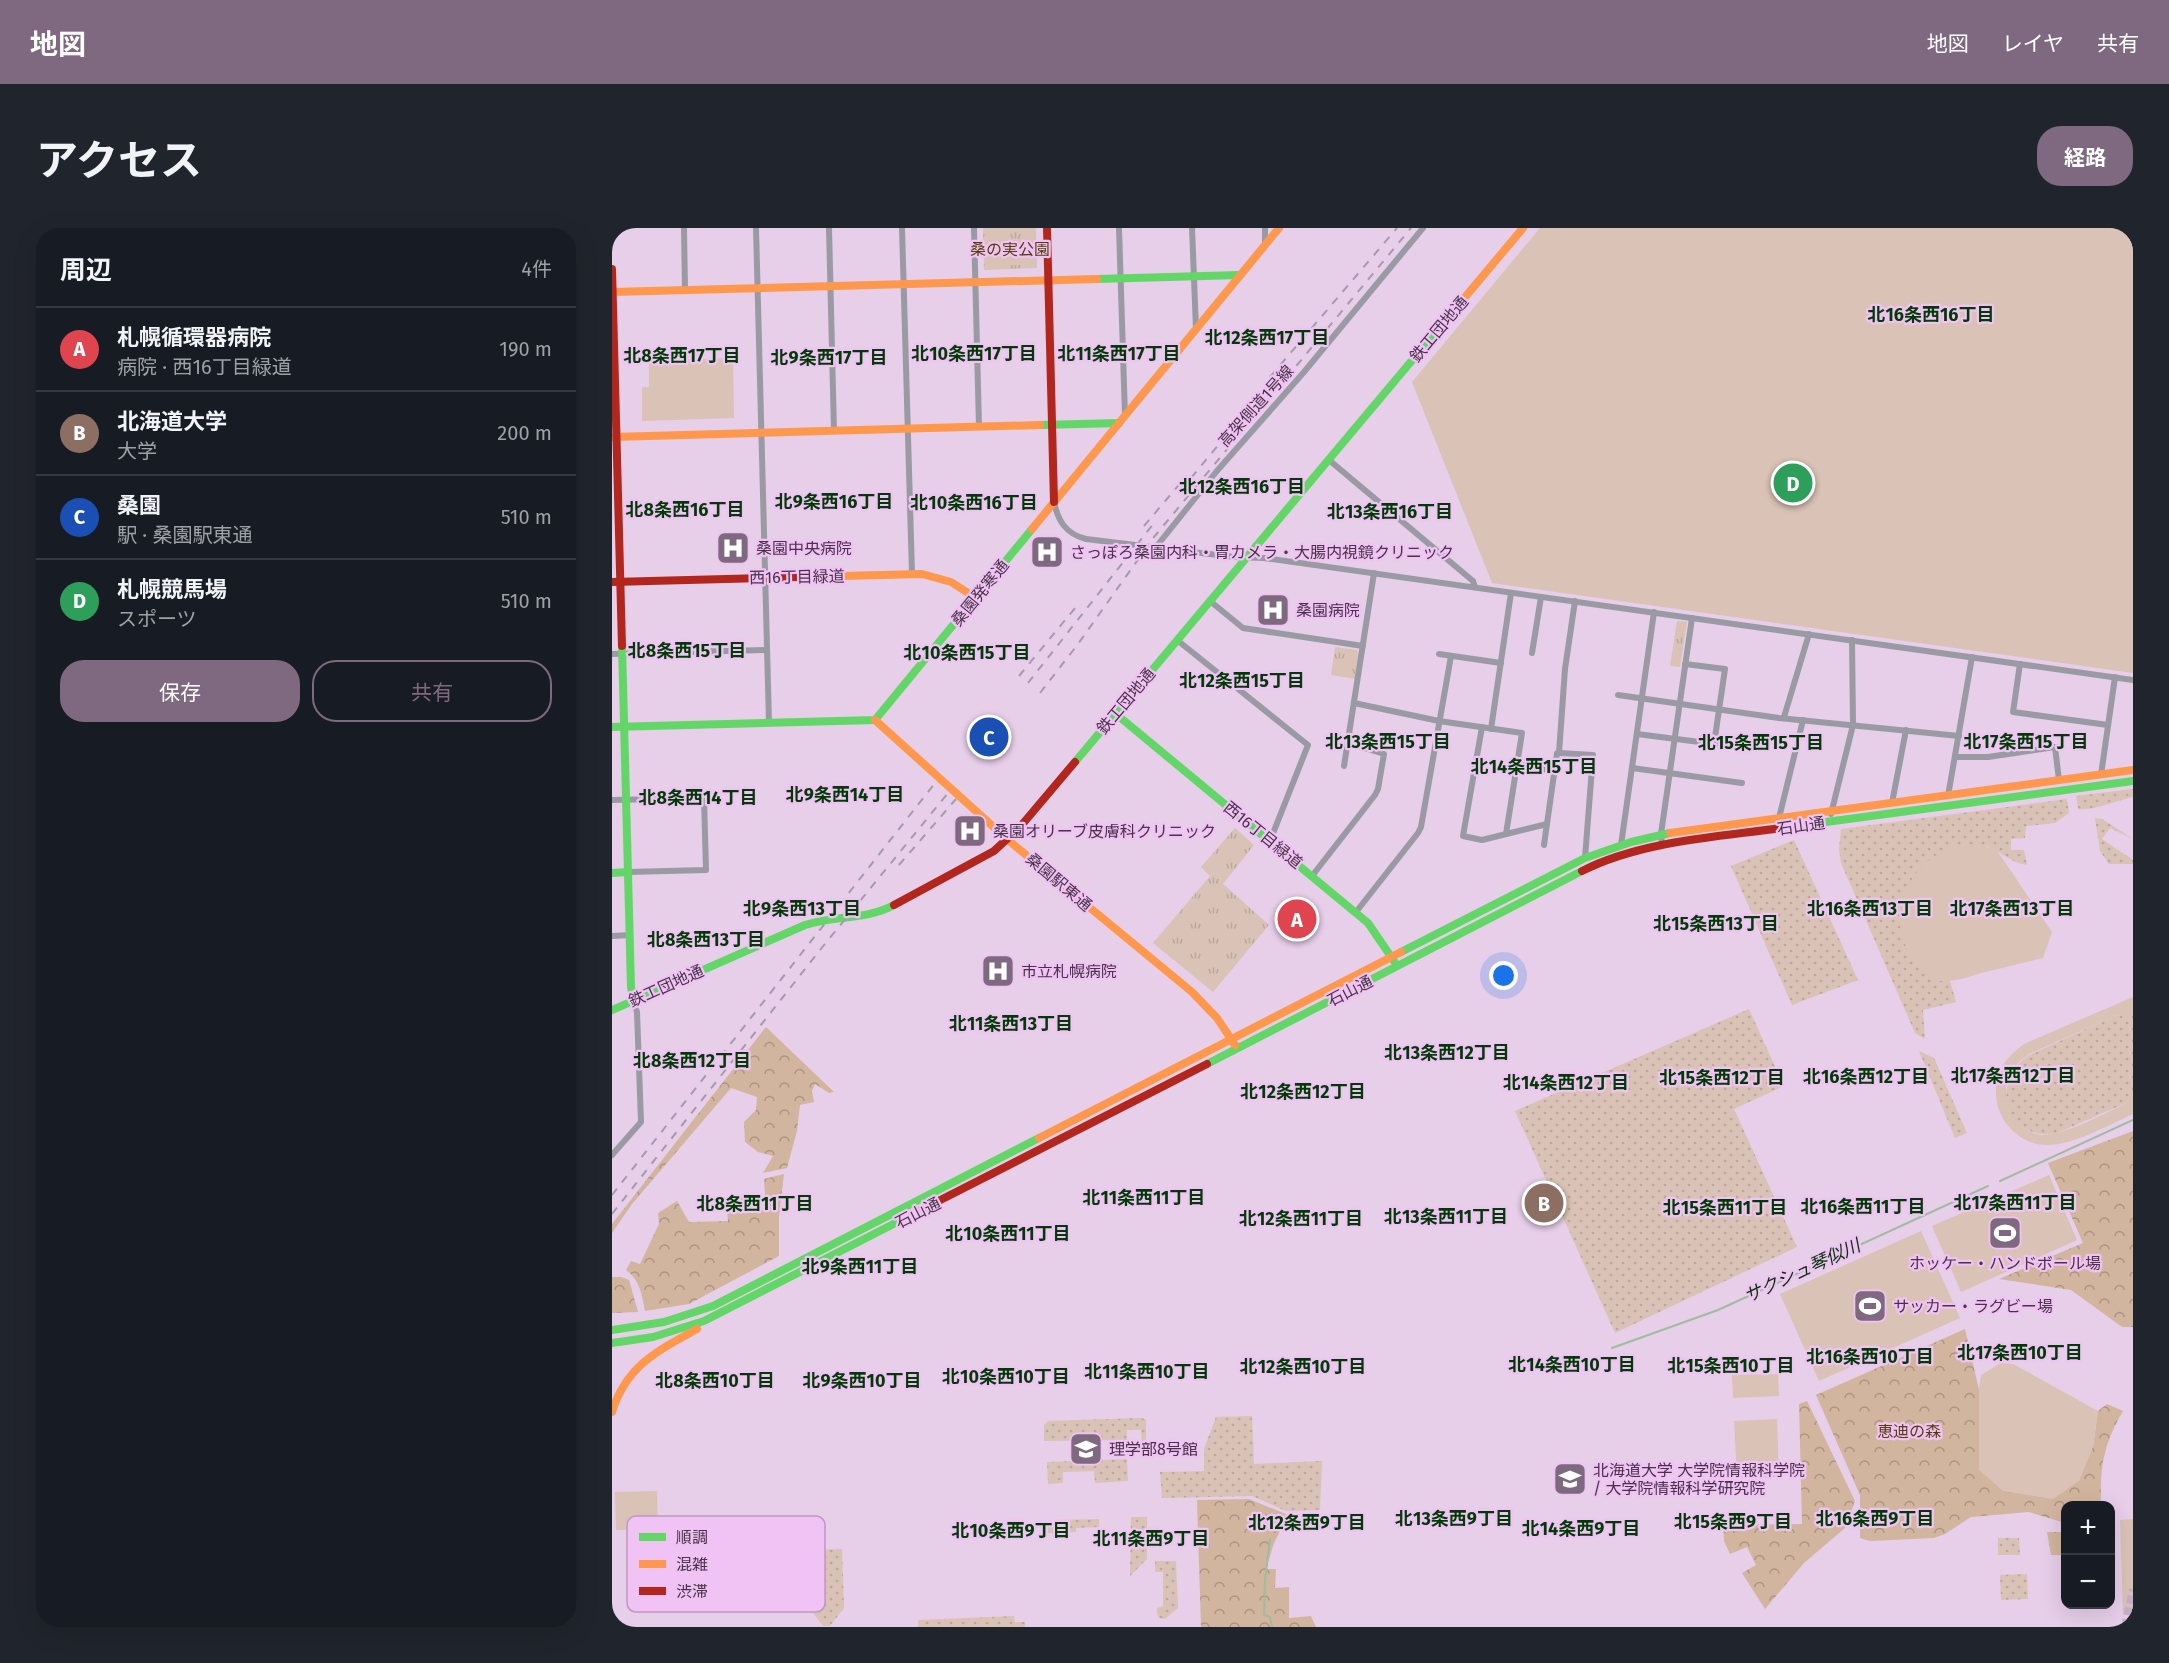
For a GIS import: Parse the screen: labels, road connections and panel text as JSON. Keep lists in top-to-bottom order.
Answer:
{
  "streets": {
    "street": [
      "鉄工団地通",
      "高架側道1号線",
      "西16丁目緑道",
      "桑園発寒通",
      "石山通",
      "桑園駅東通"
    ]
  },
  "crossings": [
    ["鉄工団地通", "西16丁目緑道"],
    ["鉄工団地通", "桑園駅東通"],
    ["西16丁目緑道", "桑園発寒通"],
    ["西16丁目緑道", "石山通"],
    ["桑園発寒通", "桑園駅東通"],
    ["石山通", "桑園駅東通"]
  ],
  "districts": [
    "北16条西16丁目",
    "北12条西17丁目",
    "北10条西17丁目",
    "北11条西17丁目",
    "北8条西17丁目",
    "北9条西17丁目",
    "北12条西16丁目",
    "北9条西16丁目",
    "北10条西16丁目",
    "北8条西16丁目",
    "北13条西16丁目",
    "北8条西15丁目",
    "北10条西15丁目",
    "北12条西15丁目",
    "北13条西15丁目",
    "北17条西15丁目",
    "北15条西15丁目",
    "北14条西15丁目",
    "北9条西14丁目",
    "北8条西14丁目",
    "北9条西13丁目",
    "北16条西13丁目",
    "北17条西13丁目",
    "北15条西13丁目",
    "北8条西13丁目",
    "北11条西13丁目",
    "北13条西12丁目",
    "北8条西12丁目",
    "北17条西12丁目",
    "北16条西12丁目",
    "北15条西12丁目",
    "北14条西12丁目",
    "北12条西12丁目",
    "北11条西11丁目",
    "北17条西11丁目",
    "北8条西11丁目",
    "北16条西11丁目",
    "北15条西11丁目",
    "北13条西11丁目",
    "北12条西11丁目",
    "北10条西11丁目",
    "北9条西11丁目",
    "北17条西10丁目",
    "北16条西10丁目",
    "北14条西10丁目",
    "北15条西10丁目",
    "北12条西10丁目",
    "北11条西10丁目",
    "北10条西10丁目",
    "北8条西10丁目",
    "北9条西10丁目",
    "北13条西9丁目",
    "北16条西9丁目",
    "北15条西9丁目",
    "北12条西9丁目",
    "北14条西9丁目",
    "北10条西9丁目",
    "北11条西9丁目"
  ],
  "water": ["サクシュ琴似川"],
  "parks": ["桑の実公園", "恵迪の森"],
  "places": {
    "hospital": [
      "桑園中央病院",
      "さっぽろ桑園内科・胃カメラ・大腸内視鏡クリニック",
      "桑園病院",
      "桑園オリーブ皮膚科クリニック",
      "市立札幌病院"
    ],
    "sports": ["ホッケー・ハンドボール場", "サッカー・ラグビー場"],
    "school or university": ["理学部8号館", "北海道大学 大学院情報科学院 / 大学院情報科学研究院"]
  },
  "legend": ["順調", "混雑", "渋滞"],
  "page": {
    "header": "地図",
    "nav": ["地図", "レイヤ", "共有"],
    "title": "アクセス",
    "buttons": [
      "経路",
      ["保存", "共有"]
    ],
    "heading": ["周辺", "4件"],
    "list": [
      {
        "mark": "A",
        "name": "札幌循環器病院",
        "note": "病院 · 西16丁目緑道",
        "value": "190 m"
      },
      {
        "mark": "B",
        "name": "北海道大学",
        "note": "大学",
        "value": "200 m"
      },
      {
        "mark": "C",
        "name": "桑園",
        "note": "駅 · 桑園駅東通",
        "value": "510 m"
      },
      {
        "mark": "D",
        "name": "札幌競馬場",
        "note": "スポーツ",
        "value": "510 m"
      }
    ],
    "pins": [
      "D",
      "C",
      "A",
      "B"
    ],
    "map_buttons": ["+", "−"]
  }
}
